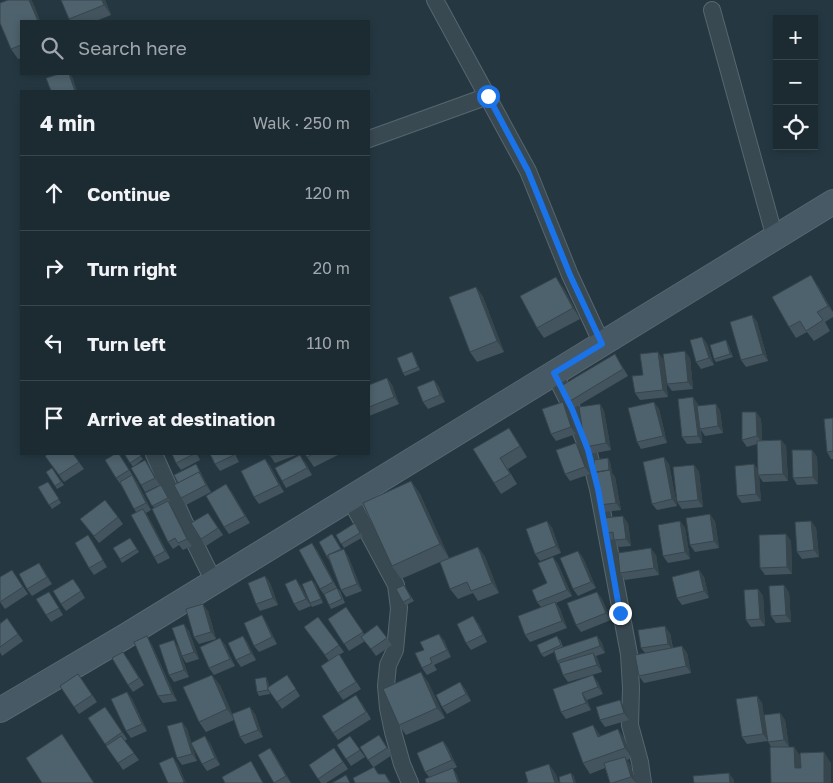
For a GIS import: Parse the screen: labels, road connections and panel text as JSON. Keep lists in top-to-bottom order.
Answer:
{
  "page": {
    "map_buttons": ["+", "−"],
    "search": "Search here",
    "heading": ["4 min", "Walk · 250 m"],
    "list": [
      ["Continue", "120 m"],
      ["Turn right", "20 m"],
      ["Turn left", "110 m"],
      "Arrive at destination"
    ]
  }
}
